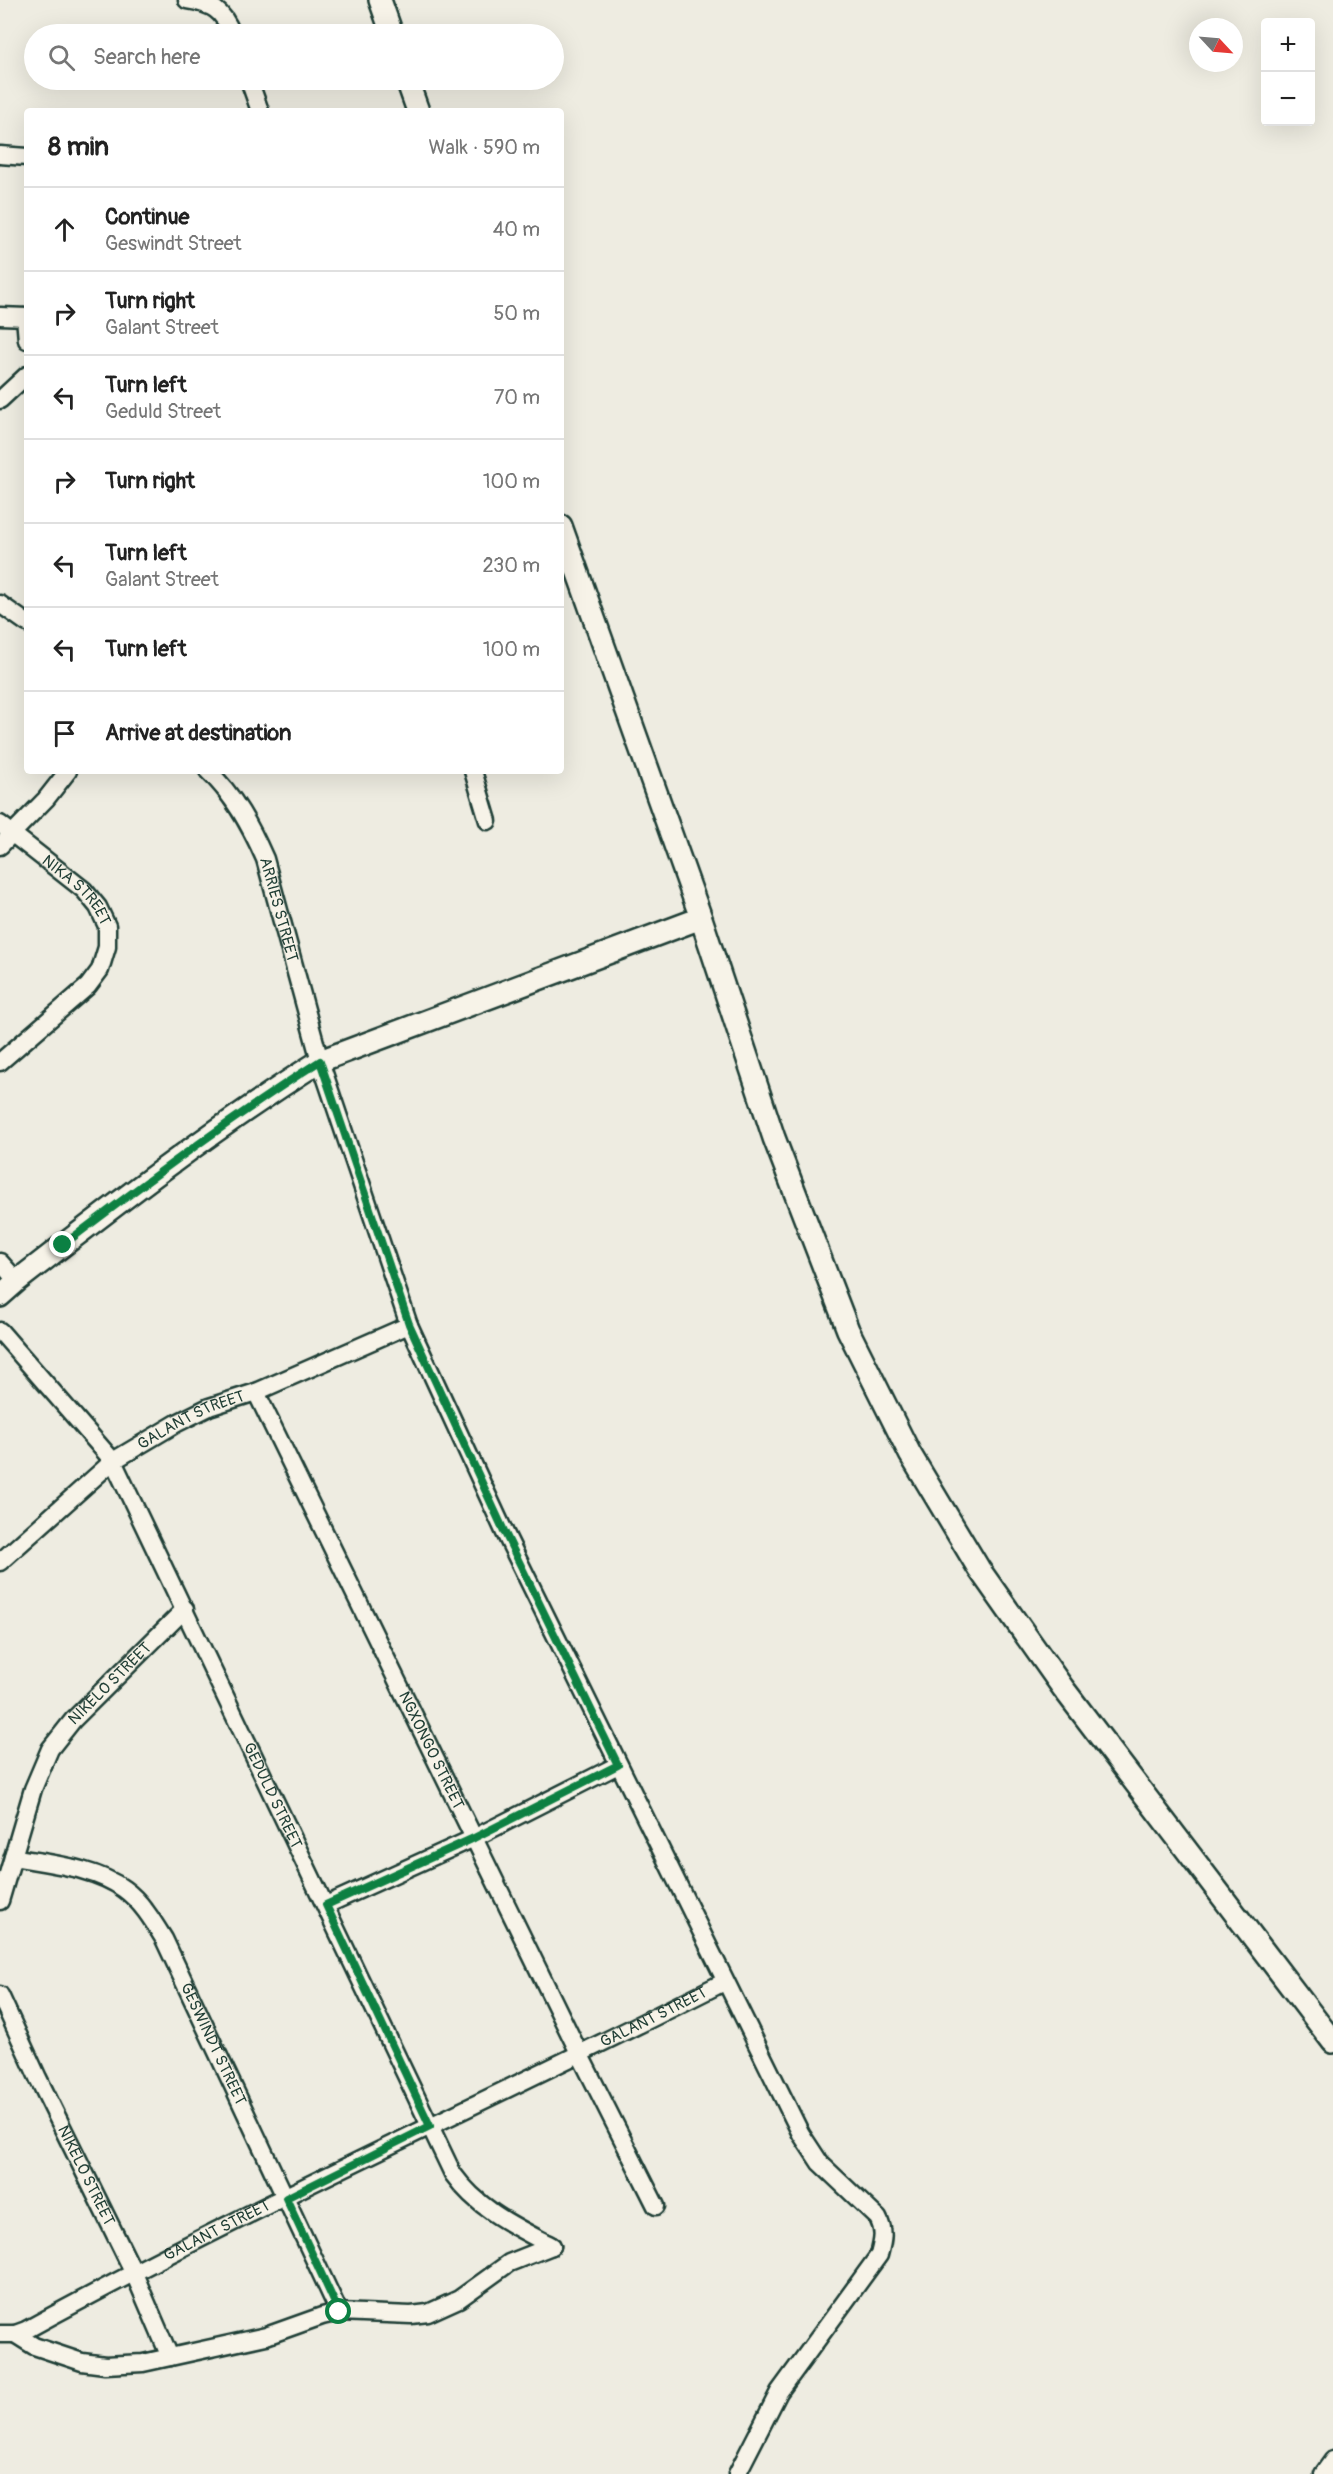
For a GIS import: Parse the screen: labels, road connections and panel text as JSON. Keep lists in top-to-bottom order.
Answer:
{
  "streets": {
    "street": [
      "NIKA STREET",
      "ARRIES STREET",
      "GALANT STREET",
      "NIKELO STREET",
      "NGXONGO STREET",
      "GEDULD STREET",
      "GESWINDT STREET"
    ]
  },
  "crossings": [
    ["ARRIES STREET", "GALANT STREET"],
    ["GALANT STREET", "NIKELO STREET"],
    ["GALANT STREET", "NGXONGO STREET"],
    ["GALANT STREET", "GEDULD STREET"],
    ["GALANT STREET", "GESWINDT STREET"],
    ["NIKELO STREET", "GEDULD STREET"],
    ["NIKELO STREET", "GESWINDT STREET"],
    ["GEDULD STREET", "GESWINDT STREET"]
  ],
  "north": "bottom right",
  "page": {
    "map_buttons": ["+", "−"],
    "search": "Search here",
    "heading": ["8 min", "Walk · 590 m"],
    "list": [
      ["Continue", "Geswindt Street", "40 m"],
      ["Turn right", "Galant Street", "50 m"],
      ["Turn left", "Geduld Street", "70 m"],
      ["Turn right", "100 m"],
      ["Turn left", "Galant Street", "230 m"],
      ["Turn left", "100 m"],
      "Arrive at destination"
    ]
  }
}
